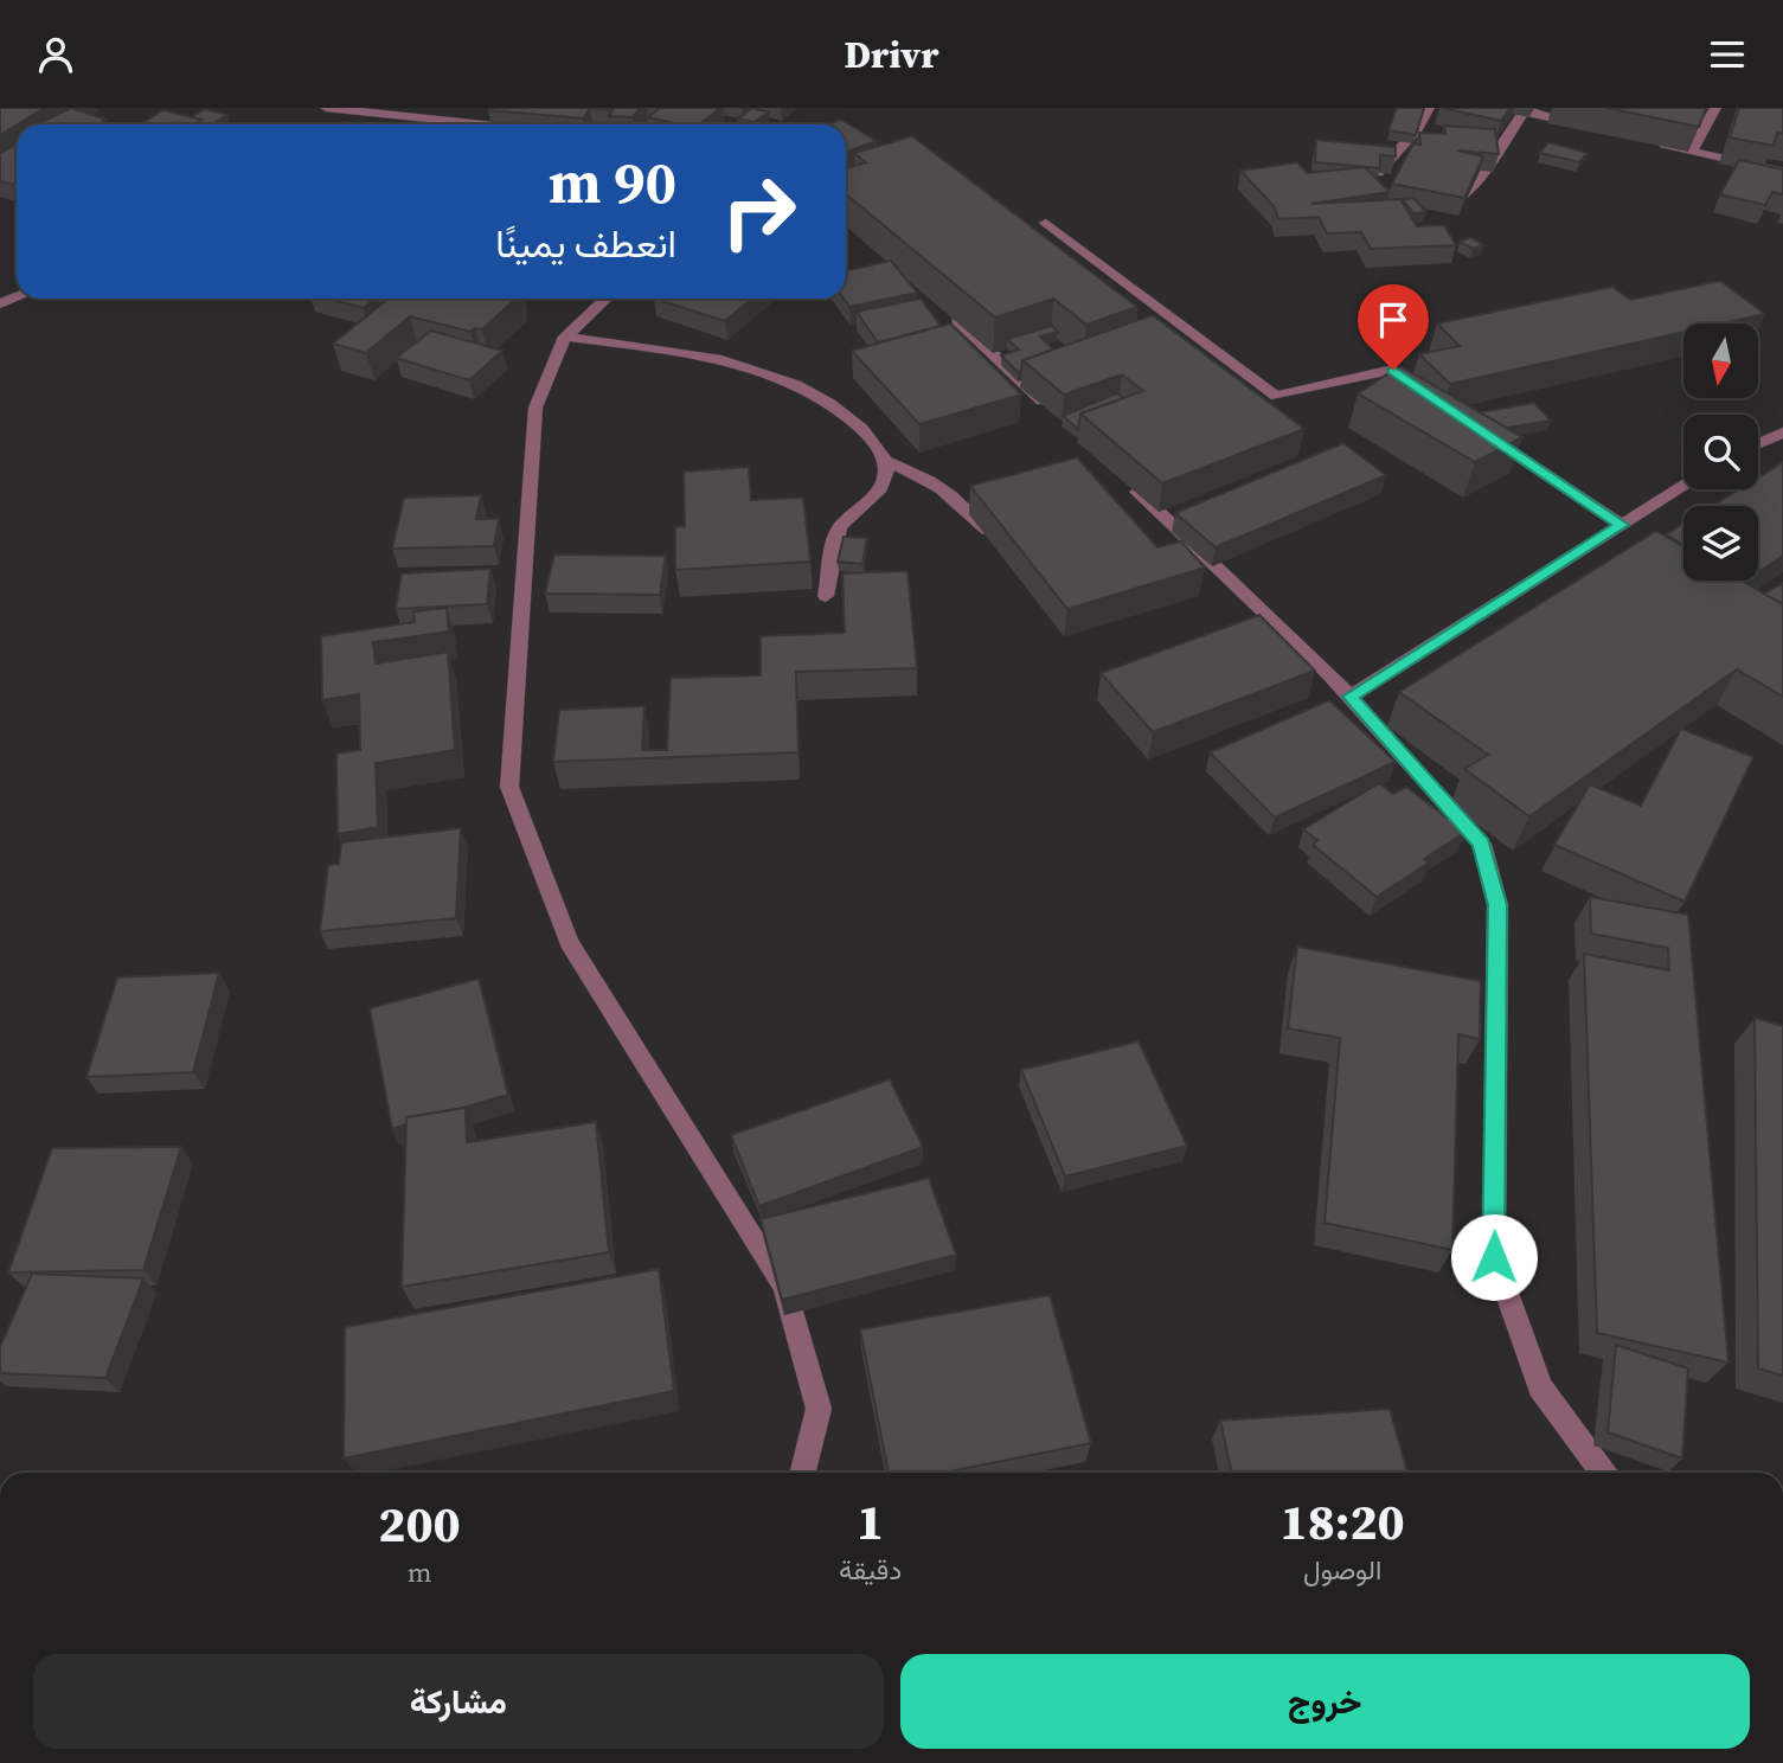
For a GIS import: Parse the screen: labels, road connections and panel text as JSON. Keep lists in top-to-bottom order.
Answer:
{
  "north": "bottom",
  "page": {
    "header": "Drivr",
    "turn": ["90 m", "انعطف يمينًا"],
    "eta": [
      "18:20",
      "الوصول",
      "1",
      "دقيقة",
      "200",
      "m"
    ],
    "buttons": ["خروج", "مشاركة"]
  }
}
